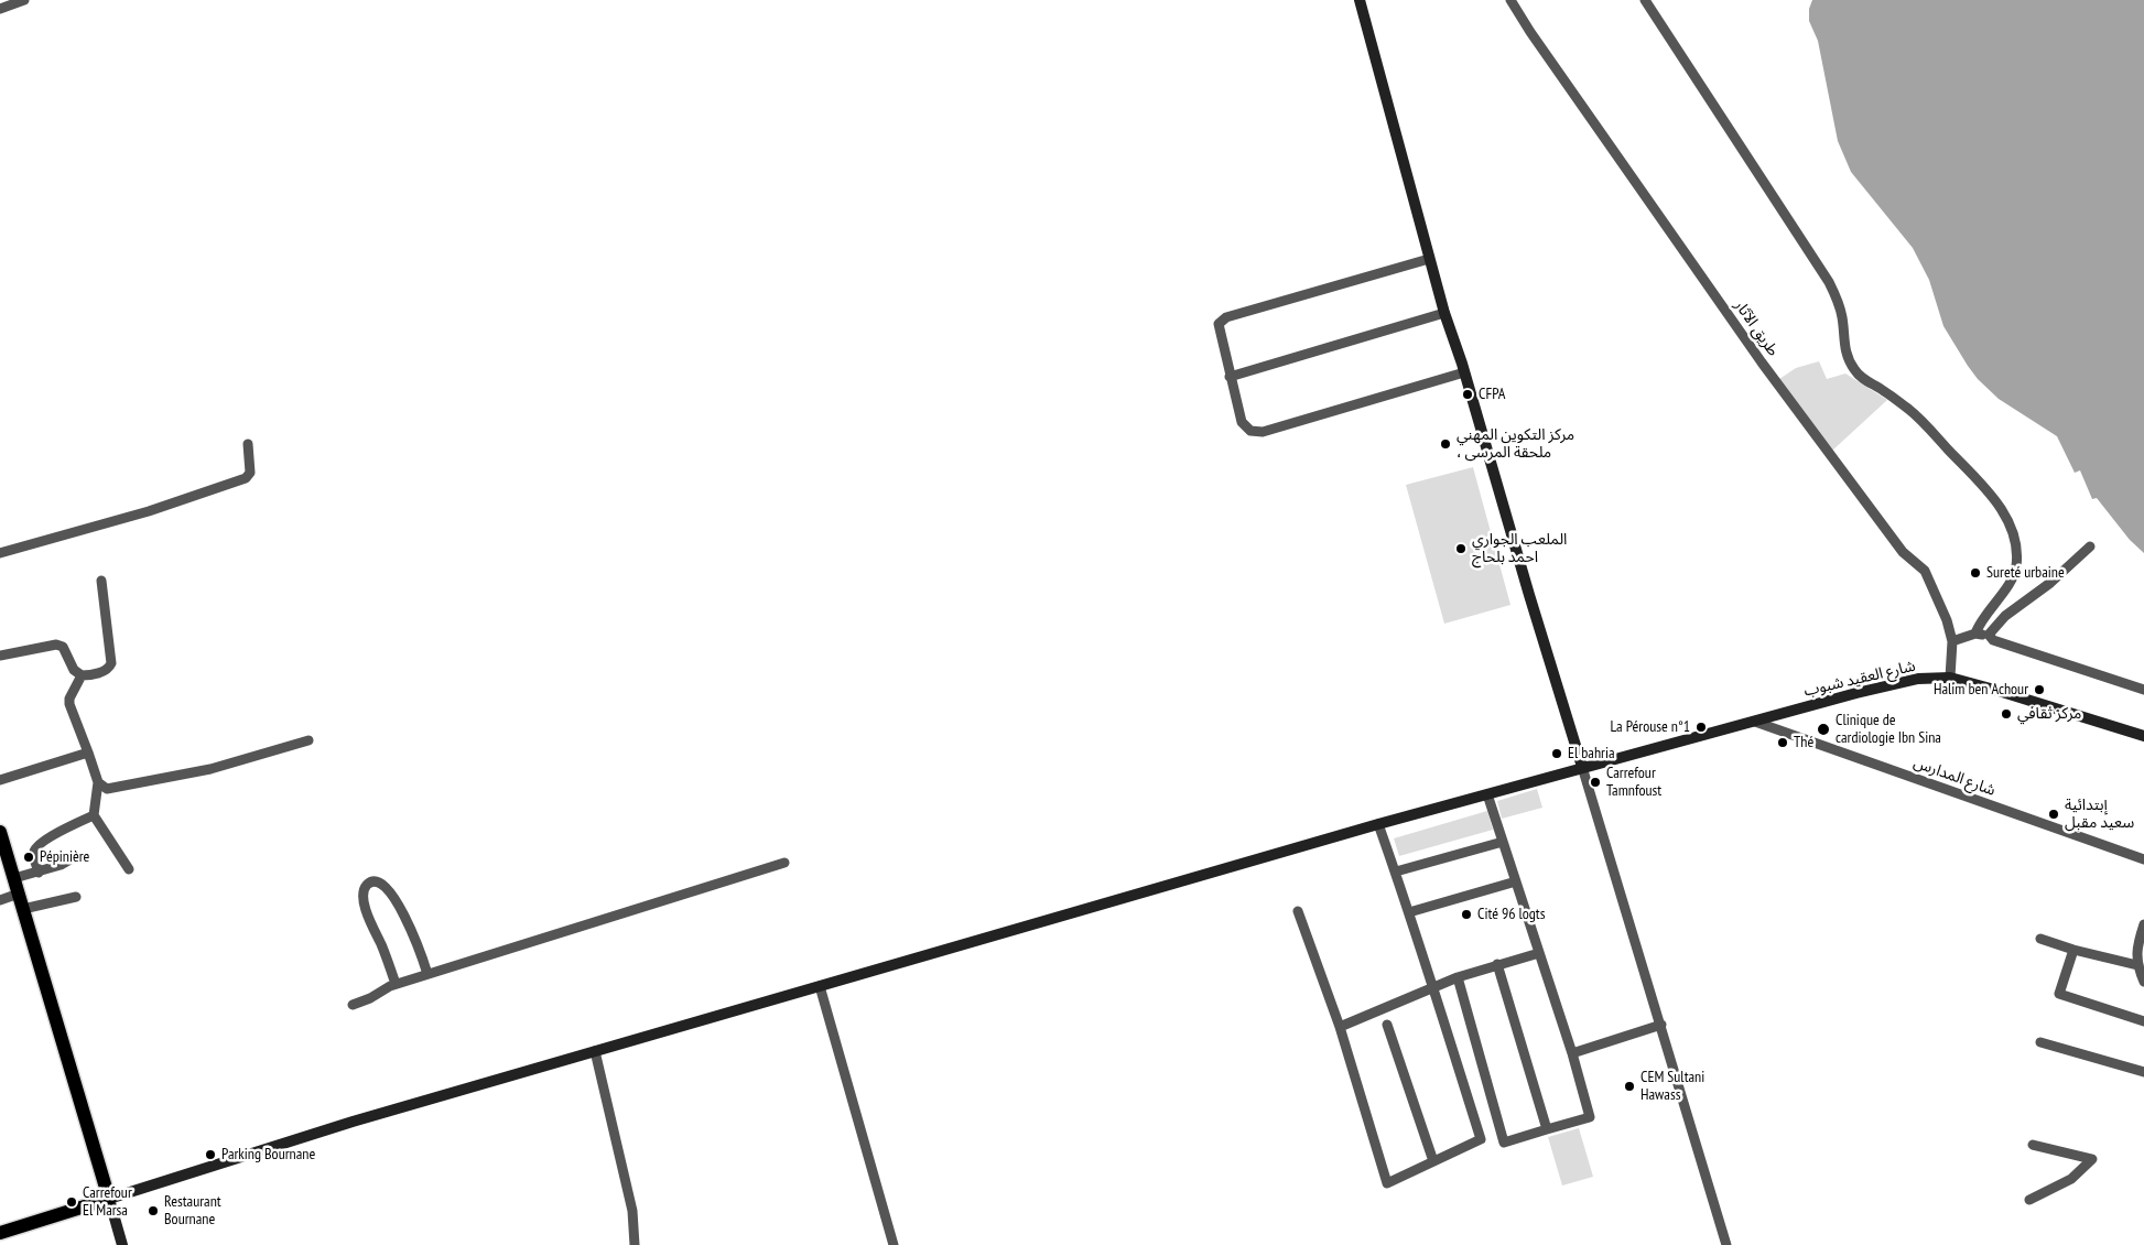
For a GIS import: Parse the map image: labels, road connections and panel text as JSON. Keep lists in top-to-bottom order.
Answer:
{
  "streets": {
    "main road": ["شارع العقيد شبوب"],
    "street": ["طريق الآثار", "شارع المدارس"]
  },
  "crossings": [
    ["طريق الآثار", "شارع العقيد شبوب"],
    ["شارع العقيد شبوب", "شارع المدارس"]
  ],
  "places": [
    "CFPA",
    "مركز التكوين المهني ، ملحقة المرسى",
    "الملعب الجواري احمد بلحاج",
    "Sureté urbaine",
    "Halim ben Achour",
    "مركز ثقافي",
    "La Pérouse n°1",
    "Clinique de cardiologie Ibn Sina",
    "Thé",
    "El bahria",
    "Carrefour Tamnfoust",
    "إبتدائية سعيد مقبل",
    "Pépinière",
    "Cité 96 logts",
    "CEM Sultani Hawass",
    "Parking Bournane",
    "Carrefour El Marsa",
    "Restaurant Bournane"
  ]
}
